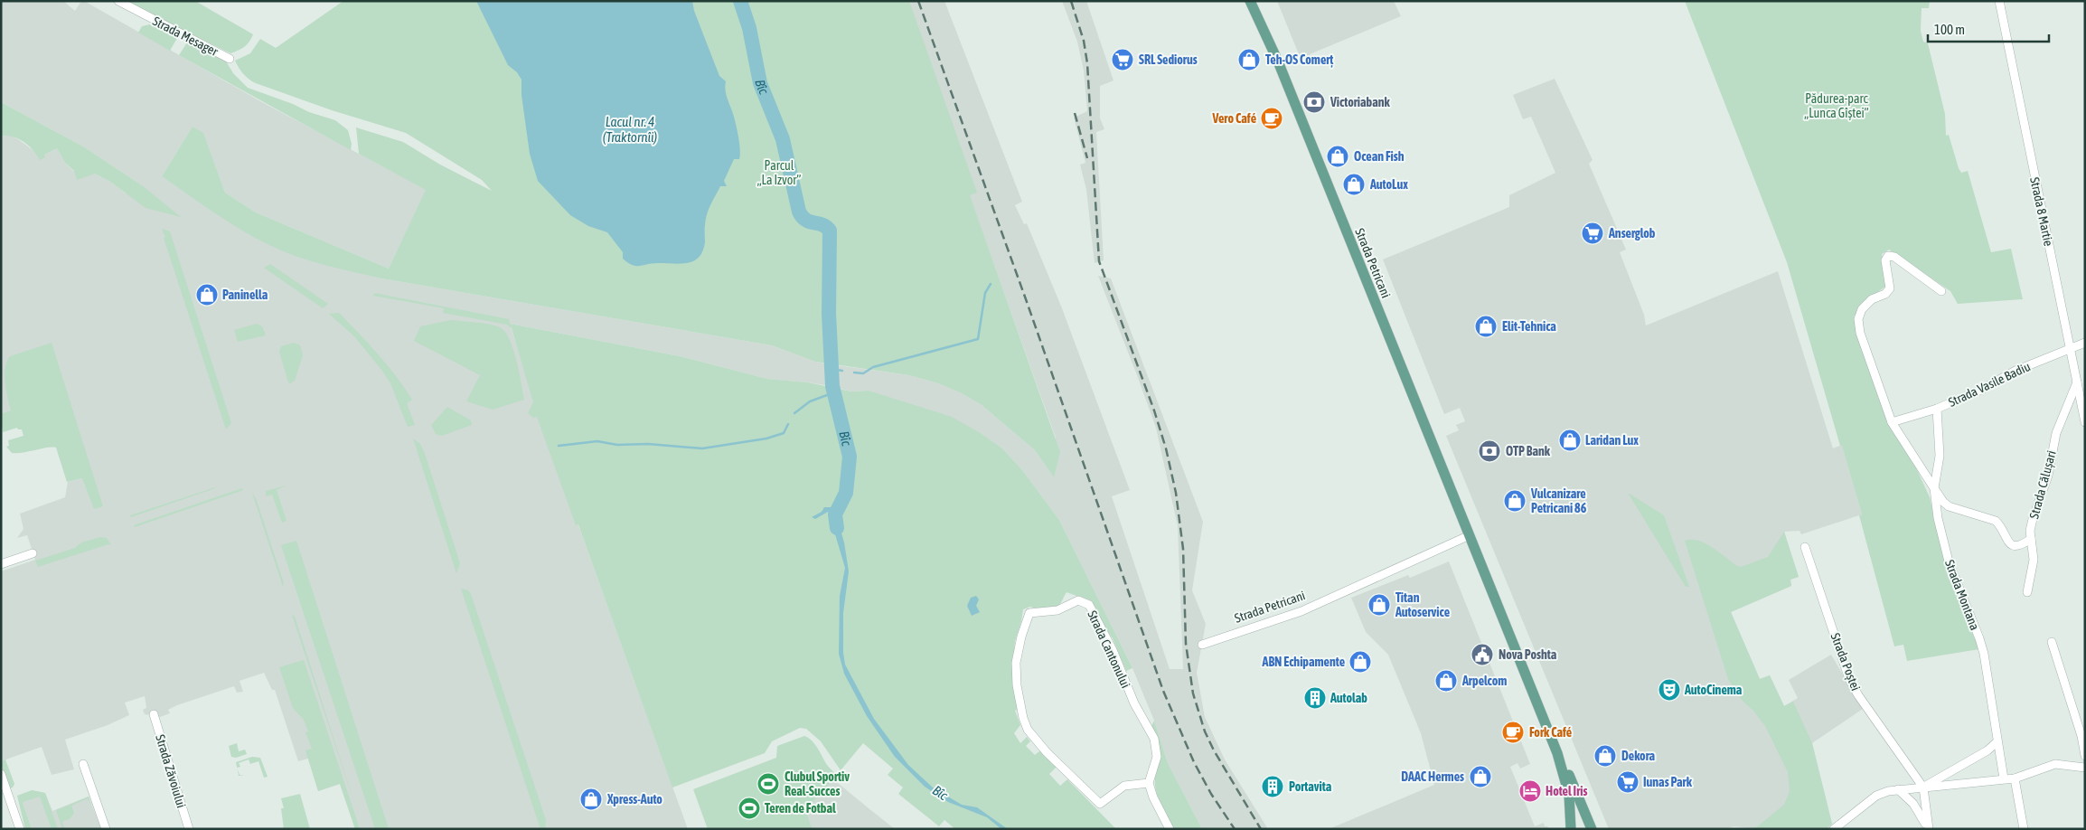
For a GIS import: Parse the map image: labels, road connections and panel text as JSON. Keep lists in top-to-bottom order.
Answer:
{
  "streets": {
    "main road": ["Strada Petricani"],
    "street": [
      "Strada Mesager",
      "Strada 8 Martie",
      "Strada Vasile Badiu",
      "Strada Călușari",
      "Strada Montana",
      "Strada Cantonului",
      "Strada Poștei",
      "Strada Zăvoiului"
    ]
  },
  "crossings": [
    ["Strada 8 Martie", "Strada Vasile Badiu"],
    ["Strada 8 Martie", "Strada Călușari"],
    ["Strada Vasile Badiu", "Strada Montana"]
  ],
  "water": ["Bîc", "Lacul nr. 4 (Traktornîi)"],
  "parks": ["Pădurea-parc „Lunca Gîștei”", "Parcul „La Izvor”"],
  "places": {
    "supermarket": ["SRL Sediorus", "Anserglob", "Iunas Park"],
    "shop": [
      "Teh-OS Comerț",
      "Ocean Fish",
      "AutoLux",
      "Paninella",
      "Elit-Tehnica",
      "Laridan Lux",
      "Vulcanizare Petricani 86",
      "Titan Autoservice",
      "ABN Echipamente",
      "Arpelcom",
      "Dekora",
      "DAAC Hermes",
      "Xpress-Auto"
    ],
    "bank": ["Victoriabank", "OTP Bank"],
    "cafe": ["Vero Café", "Fork Café"],
    "public building": ["Nova Poshta"],
    "theatre": ["AutoCinema"],
    "building": ["Autolab", "Portavita"],
    "sports": ["Clubul Sportiv Real-Succes", "Teren de Fotbal"],
    "hotel": ["Hotel Iris"]
  },
  "scale_bar": "100 m"
}
